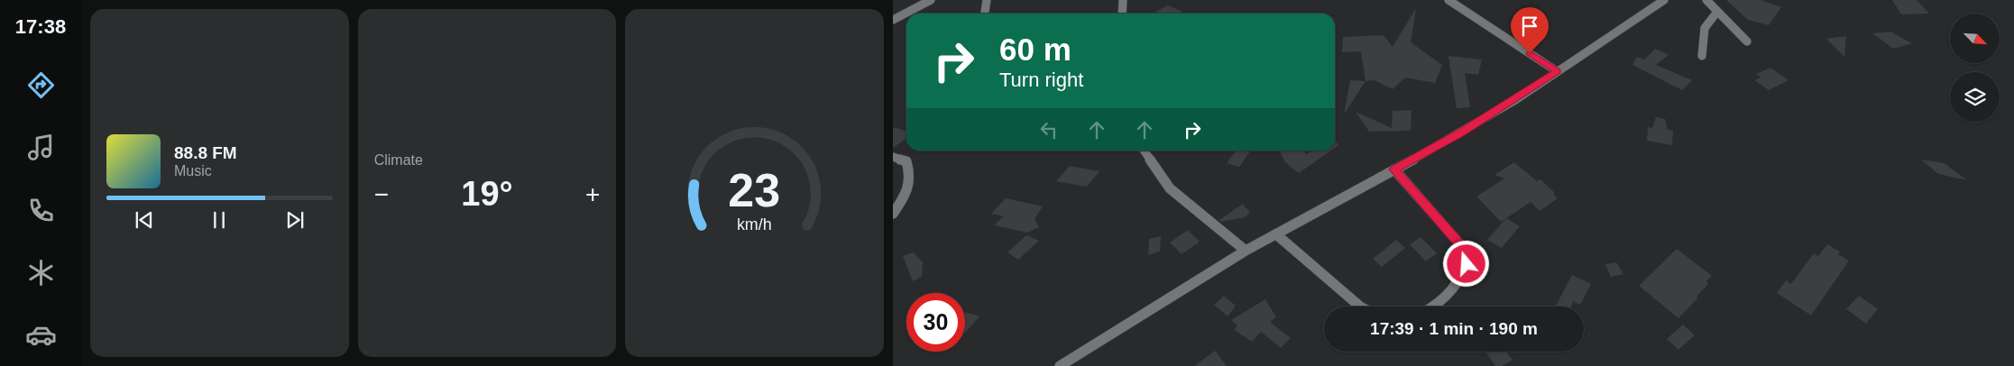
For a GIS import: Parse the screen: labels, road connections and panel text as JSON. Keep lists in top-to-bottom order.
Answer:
{
  "north": "bottom right",
  "page": {
    "tabs": "17:38",
    "tile": "Climate",
    "turn": ["60 m", "Turn right"],
    "song": ["88.8 FM", "Music"],
    "heat": ["−", "19°", "+"],
    "limit": "30",
    "trip": "17:39 · 1 min · 190 m",
    "gauge": ["23", "km/h"]
  }
}
